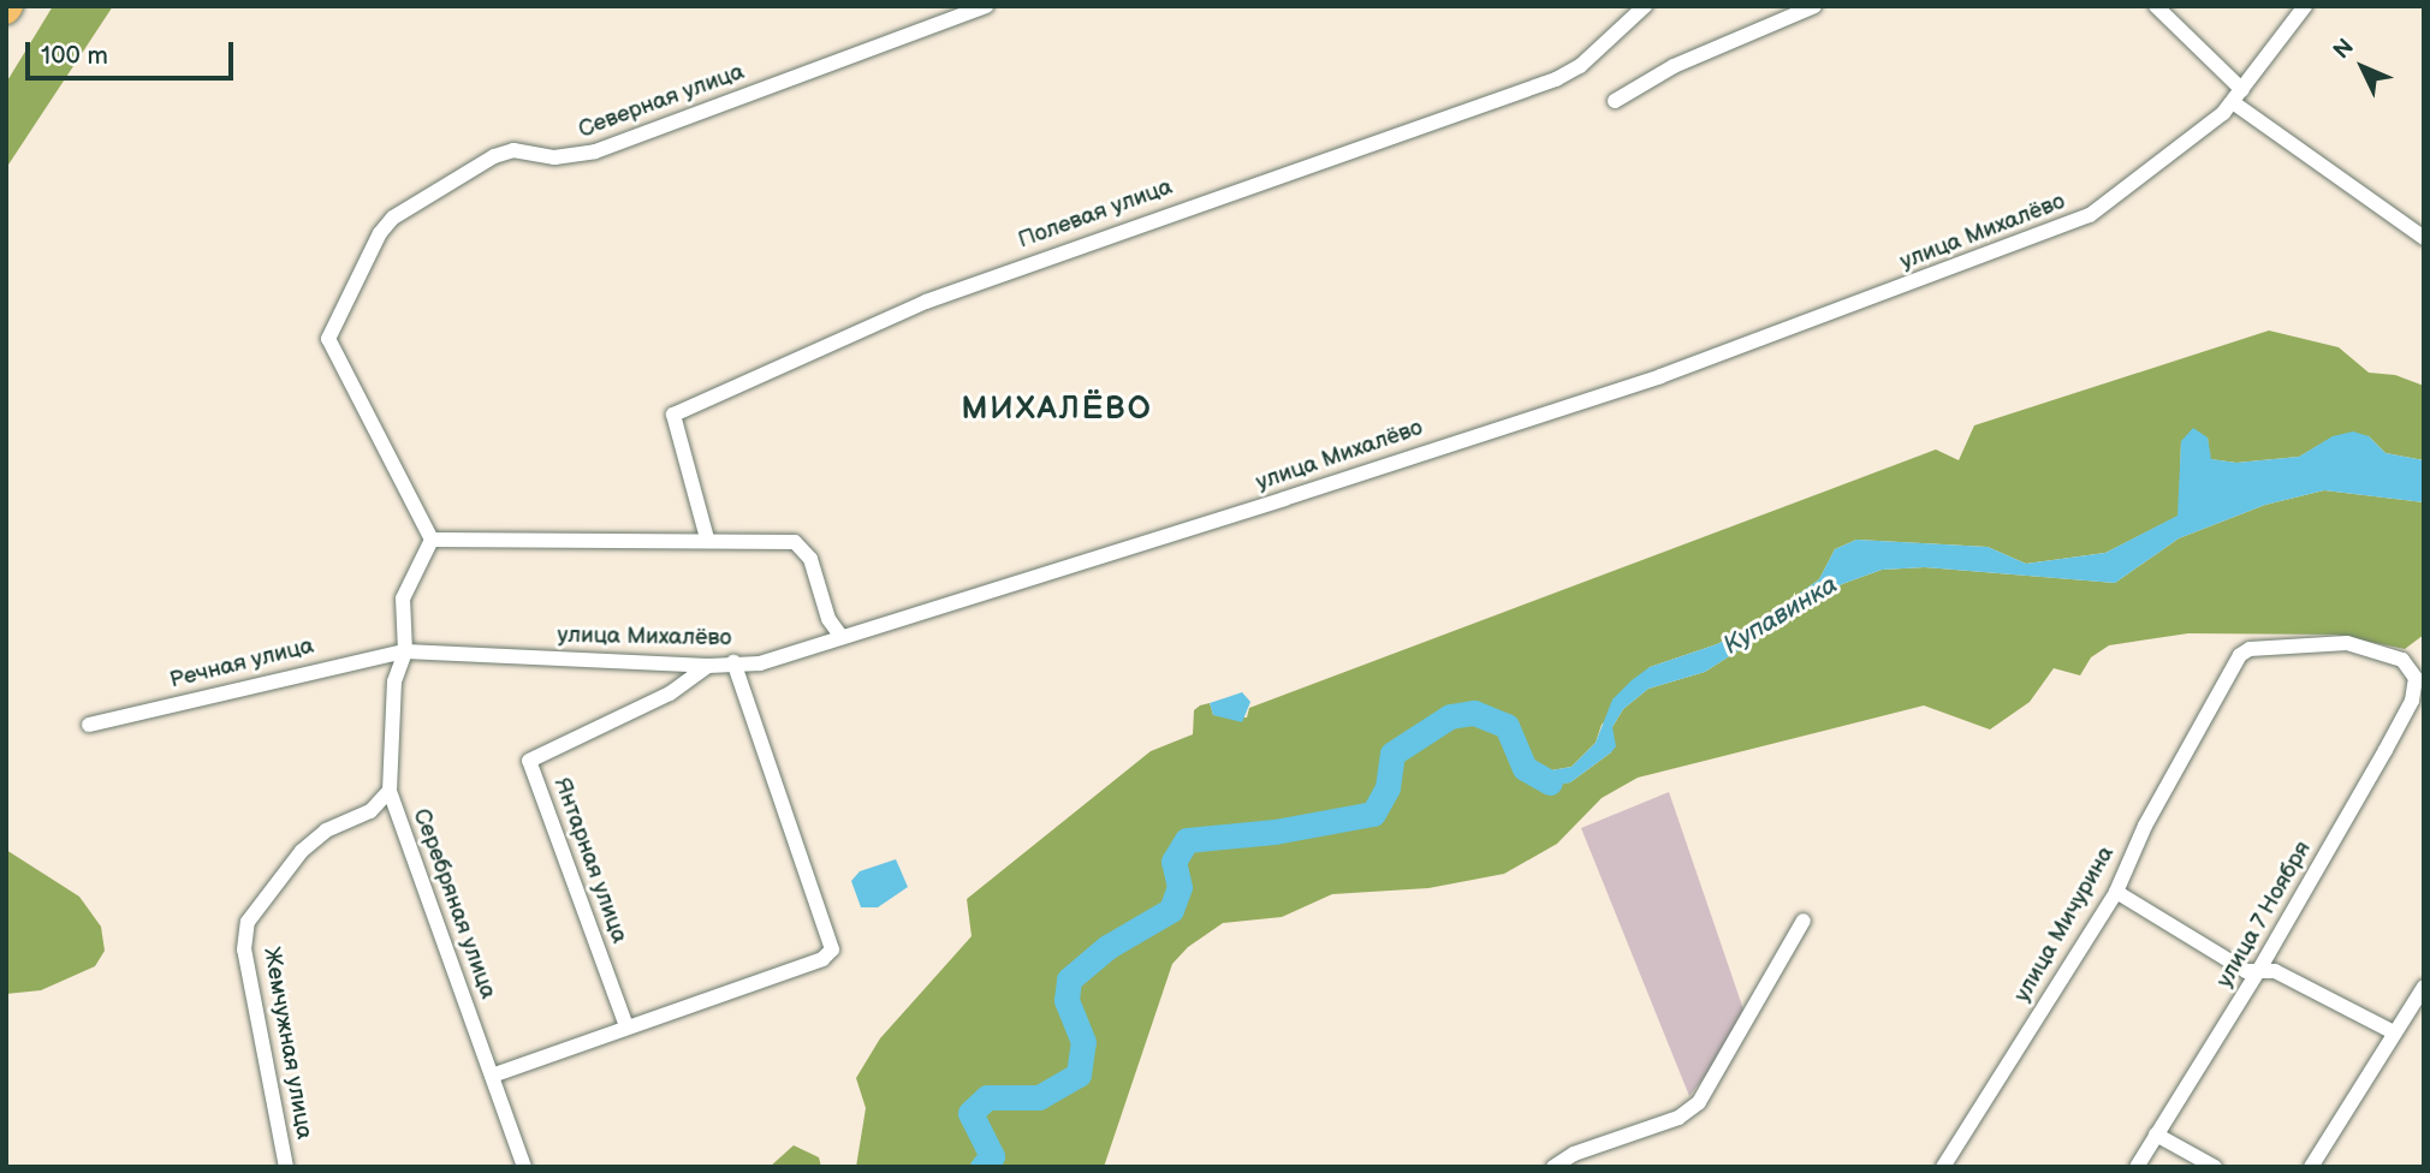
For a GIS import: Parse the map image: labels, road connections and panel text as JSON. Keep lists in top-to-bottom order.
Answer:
{
  "streets": {
    "street": [
      "Северная улица",
      "Полевая улица",
      "улица Михалёво",
      "Речная улица",
      "Янтарная улица",
      "Серебряная улица",
      "улица 7 Ноября",
      "улица Мичурина",
      "Жемчужная улица"
    ]
  },
  "crossings": [
    ["Северная улица", "Серебряная улица"],
    ["улица Михалёво", "Речная улица"],
    ["улица Михалёво", "Янтарная улица"],
    ["улица Михалёво", "Серебряная улица"],
    ["Речная улица", "Серебряная улица"],
    ["Серебряная улица", "Жемчужная улица"],
    ["улица 7 Ноября", "улица Мичурина"]
  ],
  "districts": ["МИХАЛЁВО"],
  "water": ["Купавинка"],
  "scale_bar": "100 m",
  "north": "top left"
}
